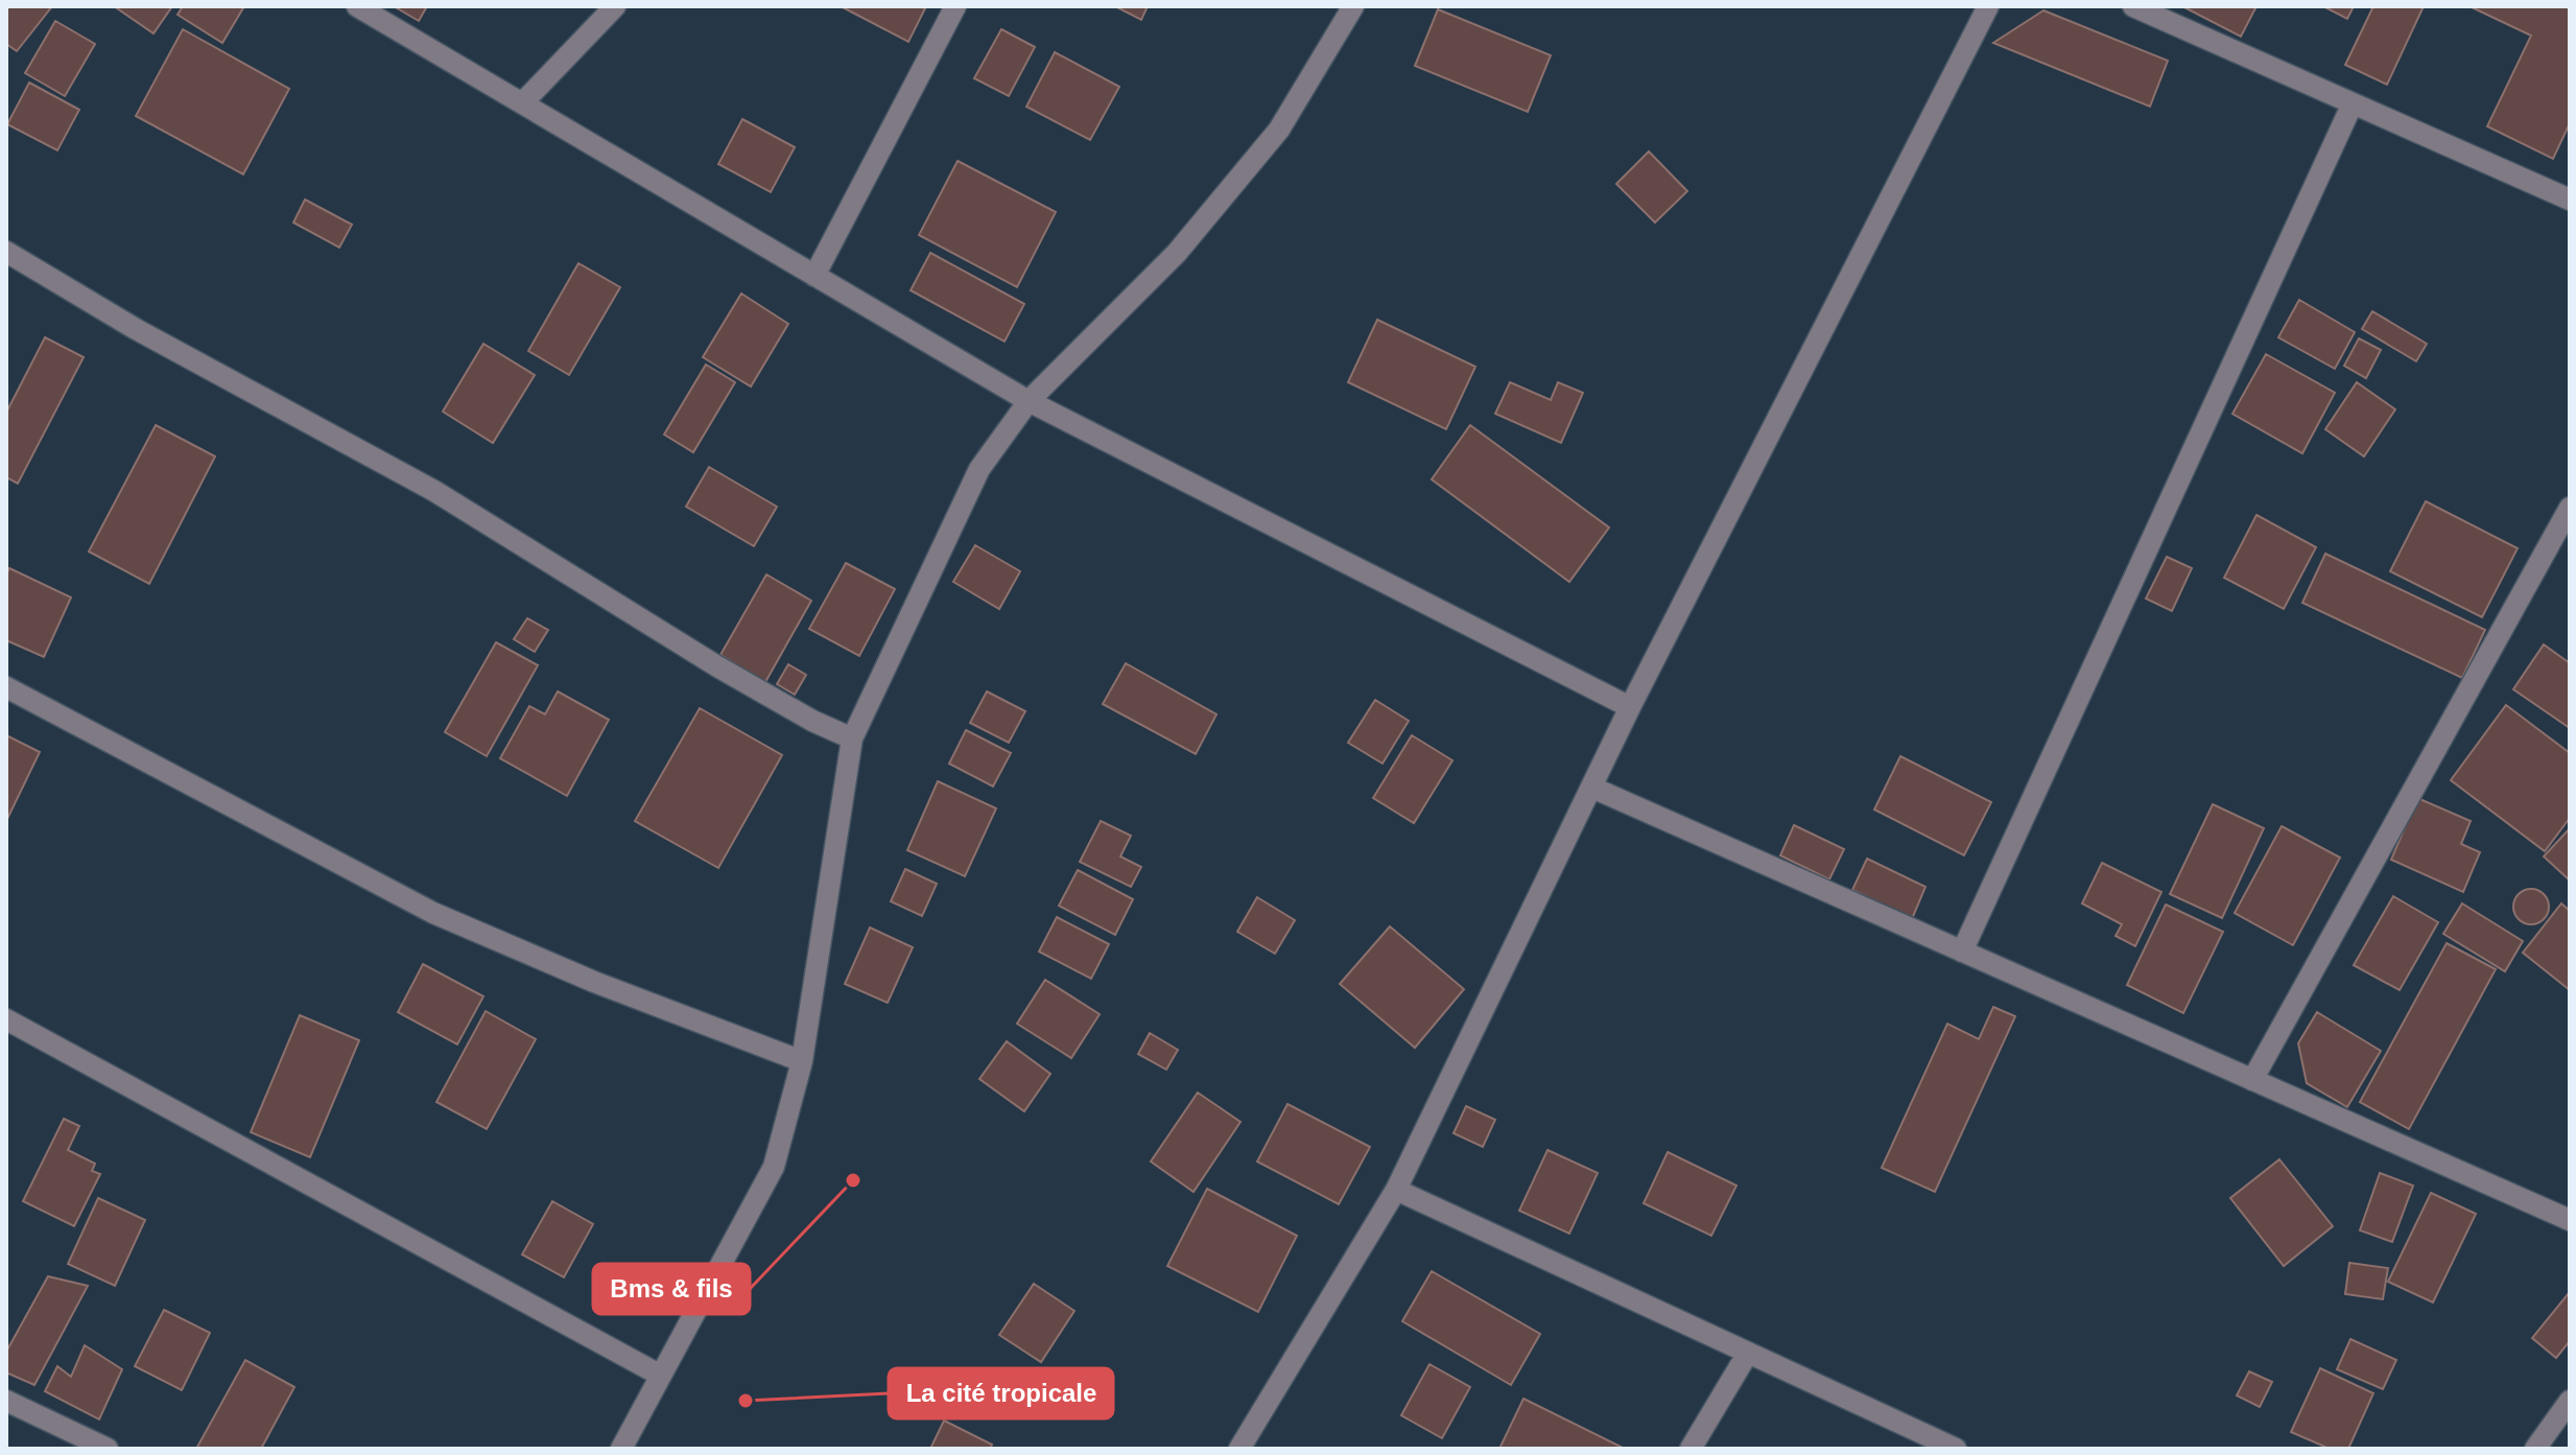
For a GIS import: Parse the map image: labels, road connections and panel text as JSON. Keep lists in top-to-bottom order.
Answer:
{
  "places": ["Bms & fils", "La cité tropicale"]
}
